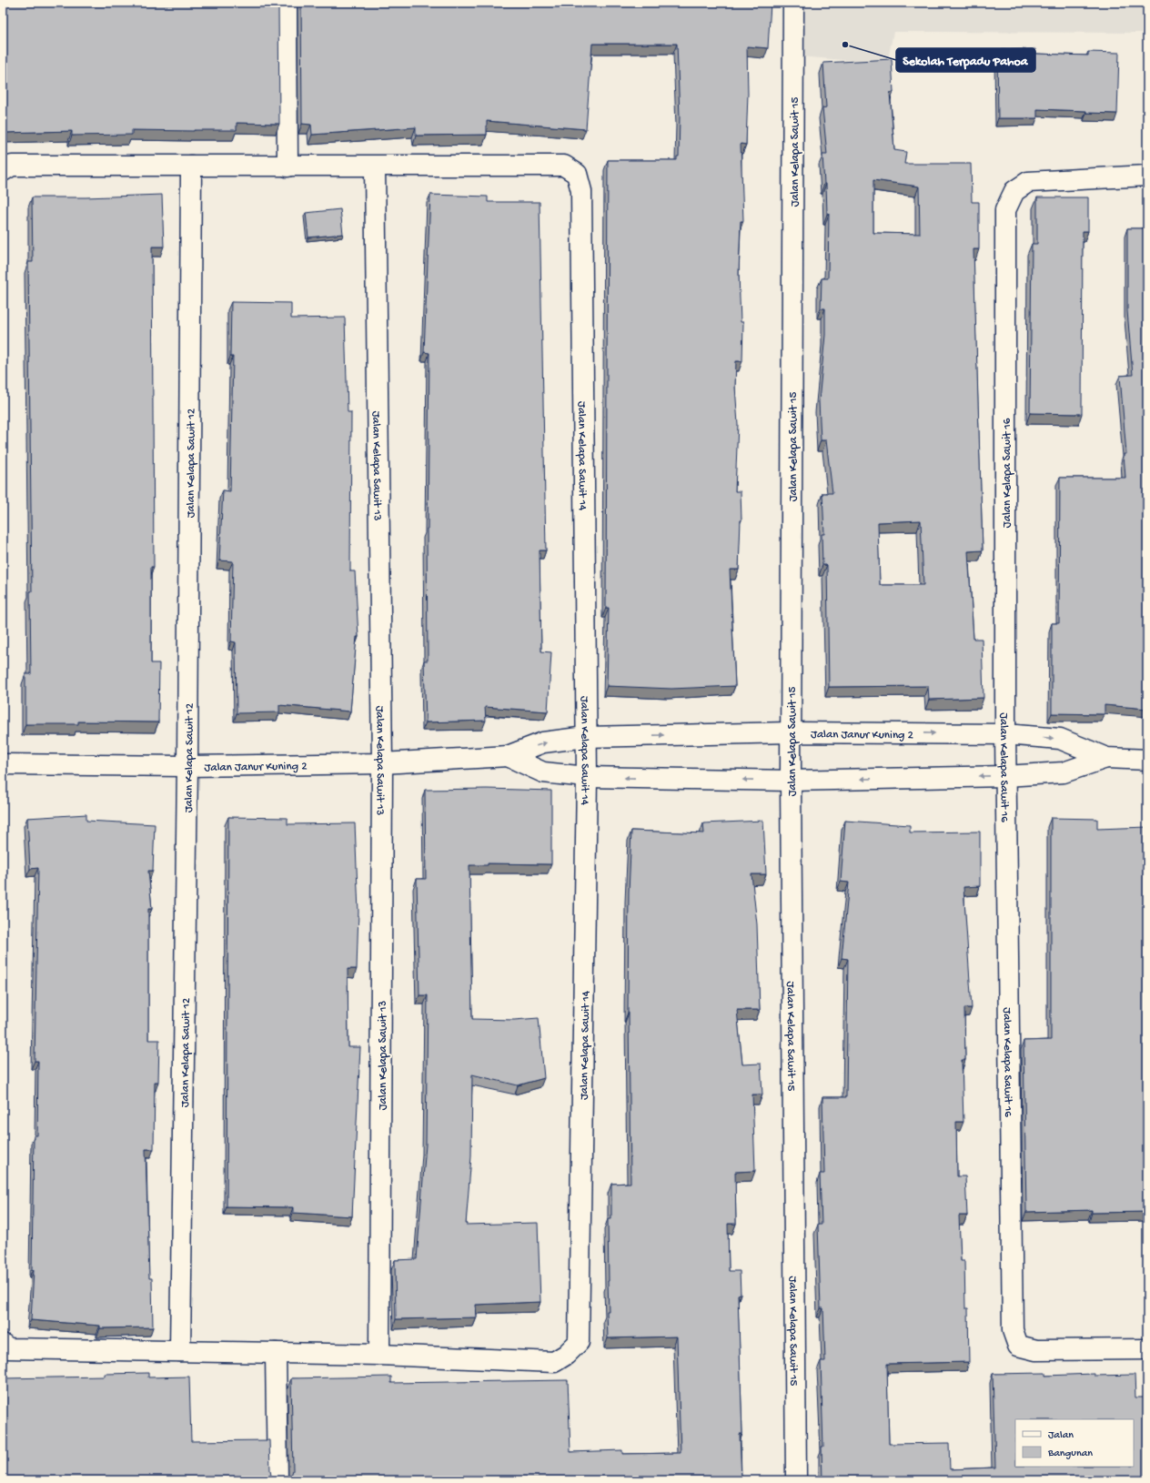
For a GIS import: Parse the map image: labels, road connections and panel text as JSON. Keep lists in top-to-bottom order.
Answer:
{
  "streets": {
    "street": [
      "Jalan Kelapa Sawit 15",
      "Jalan Kelapa Sawit 14",
      "Jalan Kelapa Sawit 12",
      "Jalan Kelapa Sawit 13",
      "Jalan Kelapa Sawit 16",
      "Jalan Janur Kuning 2"
    ]
  },
  "crossings": [
    ["Jalan Kelapa Sawit 15", "Jalan Janur Kuning 2"],
    ["Jalan Kelapa Sawit 14", "Jalan Kelapa Sawit 13"],
    ["Jalan Kelapa Sawit 14", "Jalan Janur Kuning 2"],
    ["Jalan Kelapa Sawit 12", "Jalan Janur Kuning 2"],
    ["Jalan Kelapa Sawit 13", "Jalan Janur Kuning 2"],
    ["Jalan Kelapa Sawit 16", "Jalan Janur Kuning 2"]
  ],
  "places": ["Sekolah Terpadu Pahoa"],
  "legend": ["Jalan", "Bangunan"]
}
